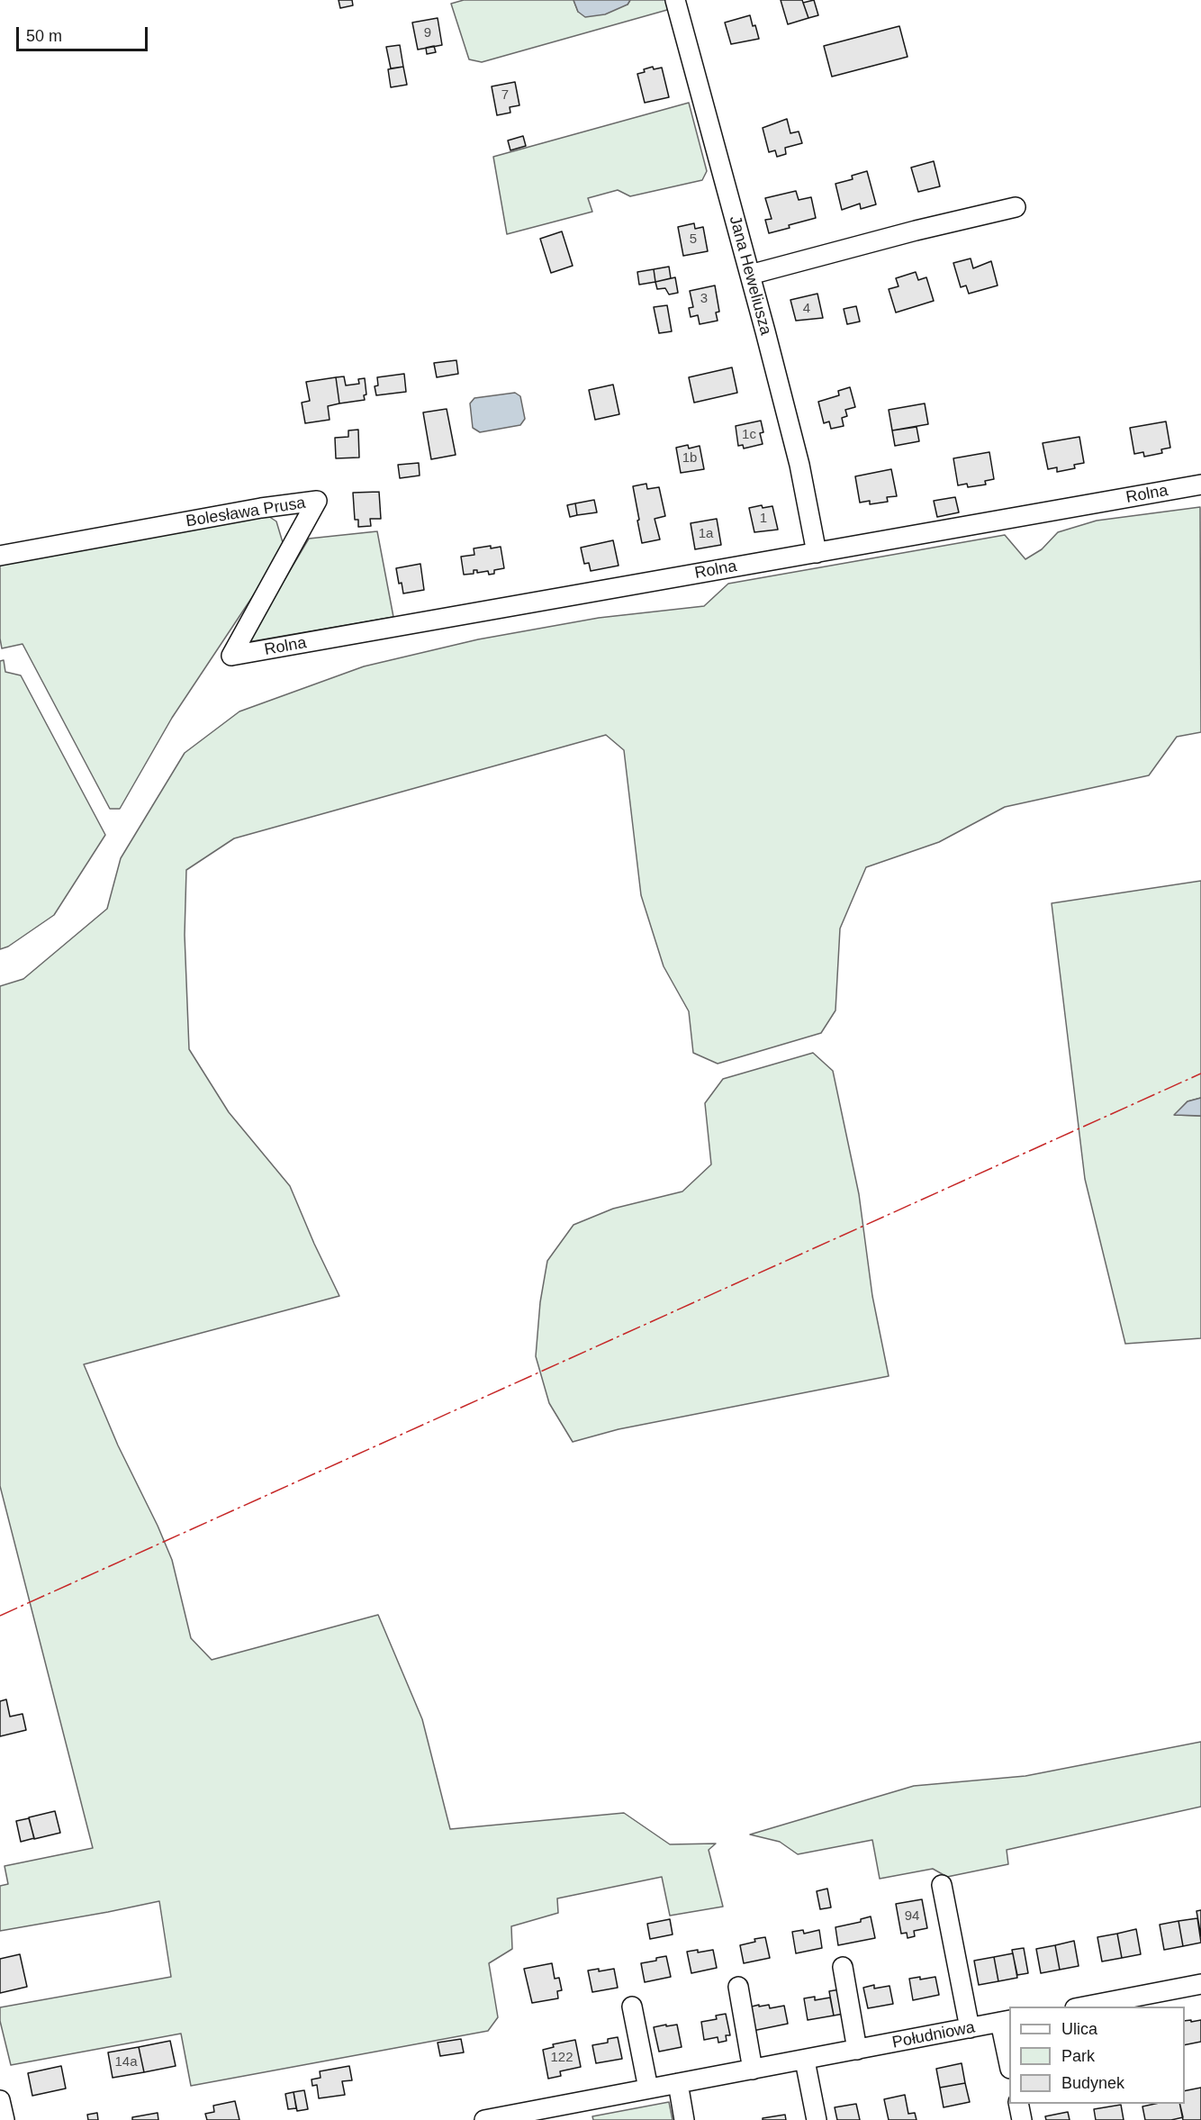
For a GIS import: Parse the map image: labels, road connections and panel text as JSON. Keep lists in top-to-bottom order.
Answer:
{
  "streets": {
    "street": [
      "Jana Heweliusza",
      "Rolna",
      "Bolesława Prusa",
      "Południowa"
    ]
  },
  "crossings": [
    ["Jana Heweliusza", "Rolna"],
    ["Rolna", "Bolesława Prusa"]
  ],
  "house_numbers": [
    "9",
    "7",
    "5",
    "3",
    "4",
    "1c",
    "1b",
    "1",
    "1a",
    "94",
    "122",
    "14a"
  ],
  "legend": ["Ulica", "Park", "Budynek"],
  "scale_bar": "50 m"
}
